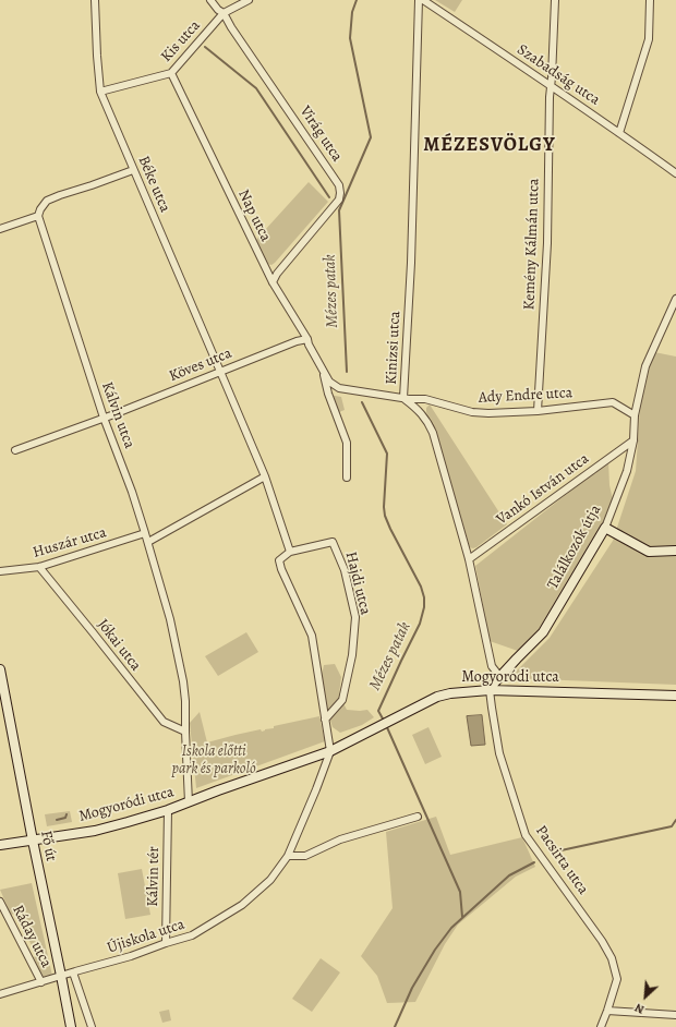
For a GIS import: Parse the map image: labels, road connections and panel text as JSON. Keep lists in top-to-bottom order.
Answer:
{
  "streets": {
    "main road": ["Találkozók útja", "Mogyoródi utca", "Fő út"],
    "street": [
      "Kis utca",
      "Szabadság utca",
      "Virág utca",
      "Béke utca",
      "Nap utca",
      "Kemény Kálmán utca",
      "Kinizsi utca",
      "Köves utca",
      "Ady Endre utca",
      "Kálvin utca",
      "Vankó István utca",
      "Huszár utca",
      "Hajdi utca",
      "Jókai utca",
      "Pacsirta utca",
      "Kálvin tér",
      "Ráday utca",
      "Újiskola utca"
    ]
  },
  "crossings": [
    ["Kis utca", "Virág utca"],
    ["Kis utca", "Béke utca"],
    ["Kis utca", "Nap utca"],
    ["Szabadság utca", "Kemény Kálmán utca"],
    ["Virág utca", "Nap utca"],
    ["Béke utca", "Köves utca"],
    ["Nap utca", "Köves utca"],
    ["Nap utca", "Ady Endre utca"],
    ["Kemény Kálmán utca", "Ady Endre utca"],
    ["Kinizsi utca", "Ady Endre utca"],
    ["Kinizsi utca", "Vankó István utca"],
    ["Kinizsi utca", "Találkozók útja"],
    ["Köves utca", "Kálvin utca"],
    ["Ady Endre utca", "Találkozók útja"],
    ["Kálvin utca", "Huszár utca"],
    ["Kálvin utca", "Jókai utca"],
    ["Vankó István utca", "Találkozók útja"],
    ["Huszár utca", "Jókai utca"],
    ["Találkozók útja", "Mogyoródi utca"],
    ["Találkozók útja", "Pacsirta utca"],
    ["Mogyoródi utca", "Fő út"],
    ["Mogyoródi utca", "Pacsirta utca"],
    ["Mogyoródi utca", "Kálvin tér"],
    ["Mogyoródi utca", "Újiskola utca"],
    ["Fő út", "Újiskola utca"],
    ["Kálvin tér", "Újiskola utca"],
    ["Ráday utca", "Újiskola utca"]
  ],
  "districts": ["MÉZESVÖLGY"],
  "water": ["Mézes patak"],
  "parks": ["Iskola előtti park és parkoló"],
  "north": "bottom left"
}
